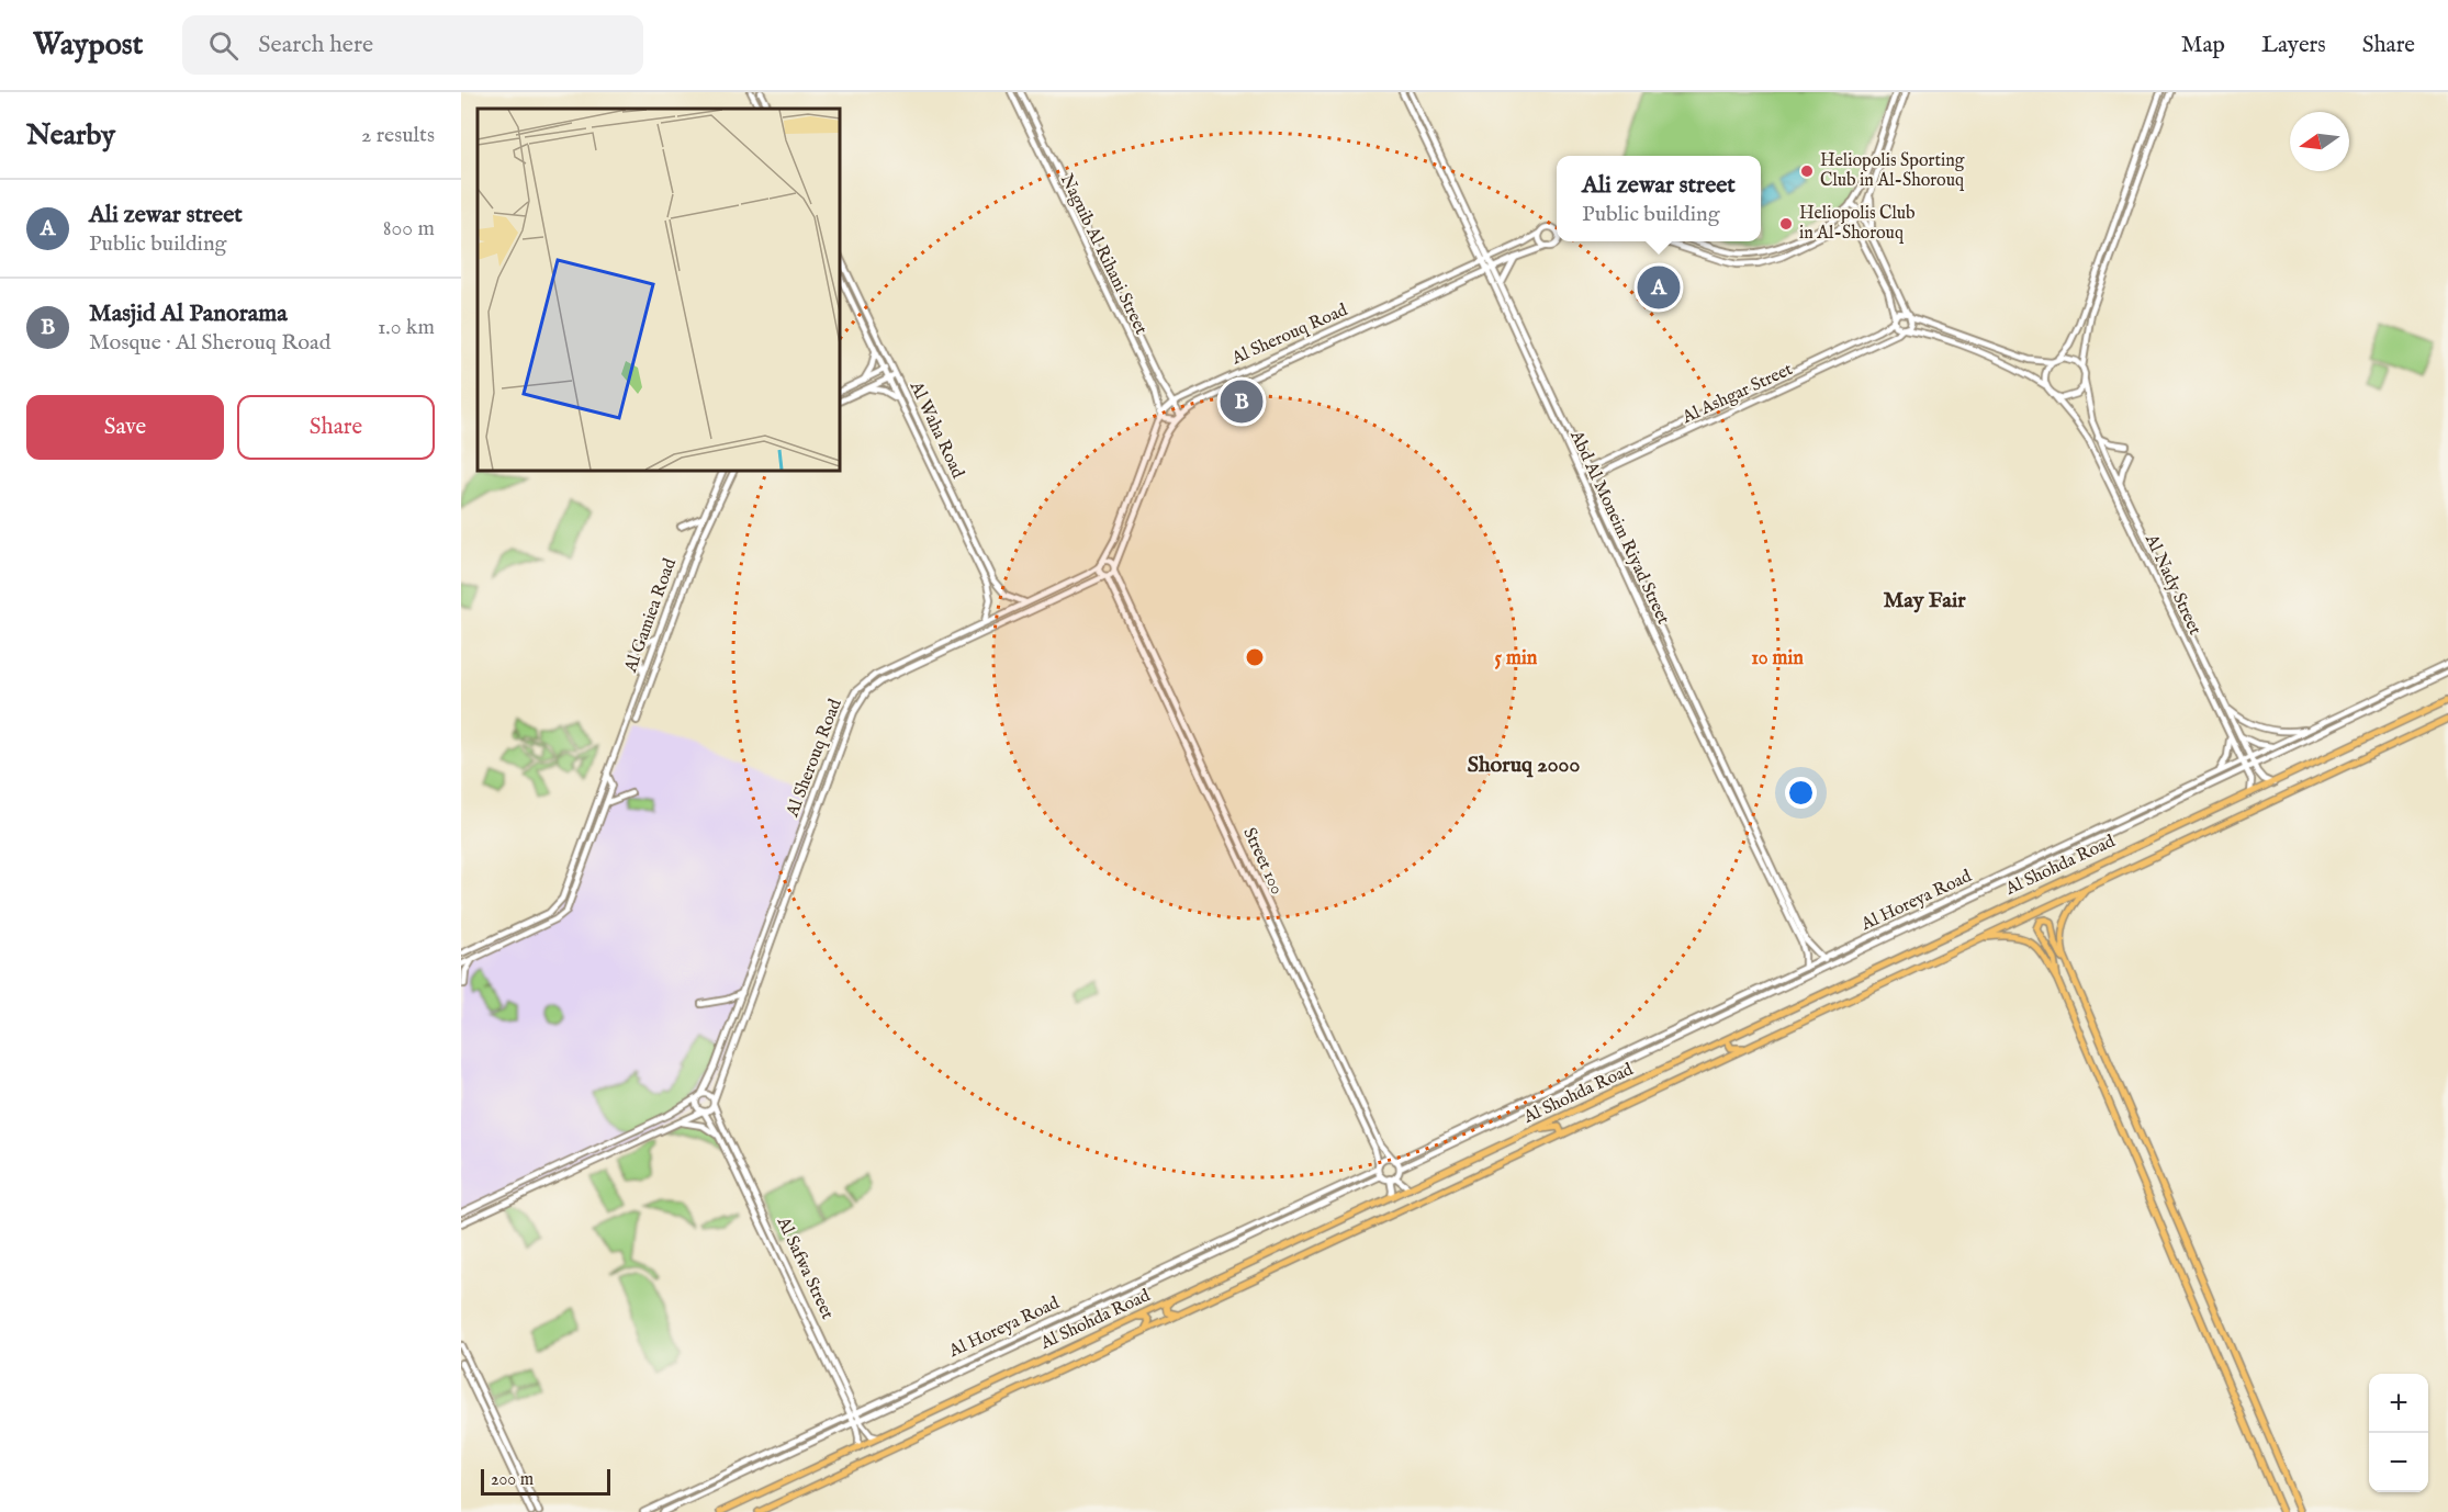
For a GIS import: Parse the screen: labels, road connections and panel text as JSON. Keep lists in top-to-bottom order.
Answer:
{
  "streets": {
    "main road": ["Al Shohda Road"],
    "street": [
      "Naguib Al Rihani Street",
      "Al Sherouq Road",
      "Al Ashgar Street",
      "Al Waha Road",
      "Abd Al Moneim Riyad Street",
      "Al Nady Street",
      "Al Gamiea Road",
      "Street 100",
      "Al Horeya Road",
      "Al Safwa Street"
    ]
  },
  "crossings": [
    ["Naguib Al Rihani Street", "Al Sherouq Road"],
    ["Al Sherouq Road", "Al Waha Road"],
    ["Al Sherouq Road", "Abd Al Moneim Riyad Street"],
    ["Al Sherouq Road", "Street 100"],
    ["Al Sherouq Road", "Al Safwa Street"],
    ["Al Ashgar Street", "Abd Al Moneim Riyad Street"],
    ["Abd Al Moneim Riyad Street", "Al Horeya Road"],
    ["Al Nady Street", "Al Shohda Road"],
    ["Al Nady Street", "Al Horeya Road"],
    ["Street 100", "Al Horeya Road"],
    ["Al Shohda Road", "Al Safwa Street"],
    ["Al Horeya Road", "Al Safwa Street"]
  ],
  "districts": ["May Fair", "Shoruq 2000"],
  "places": ["Heliopolis Sporting Club in Al-Shorouq", "Heliopolis Club in Al-Shorouq"],
  "scale_bar": "200 m",
  "north": "left",
  "page": {
    "header": "Waypost",
    "search": "Search here",
    "nav": ["Map", "Layers", "Share"],
    "heading": ["Nearby", "2 results"],
    "popup": ["Ali zewar street", "Public building"],
    "list": [
      {
        "mark": "A",
        "name": "Ali zewar street",
        "note": "Public building",
        "value": "800 m"
      },
      {
        "mark": "B",
        "name": "Masjid Al Panorama",
        "note": "Mosque · Al Sherouq Road",
        "value": "1.0 km"
      }
    ],
    "pins": ["A", "B"],
    "buttons": ["Save", "Share"],
    "map_buttons": ["+", "−"],
    "scale": "200 m"
  },
  "rings": ["5 min", "10 min"]
}
